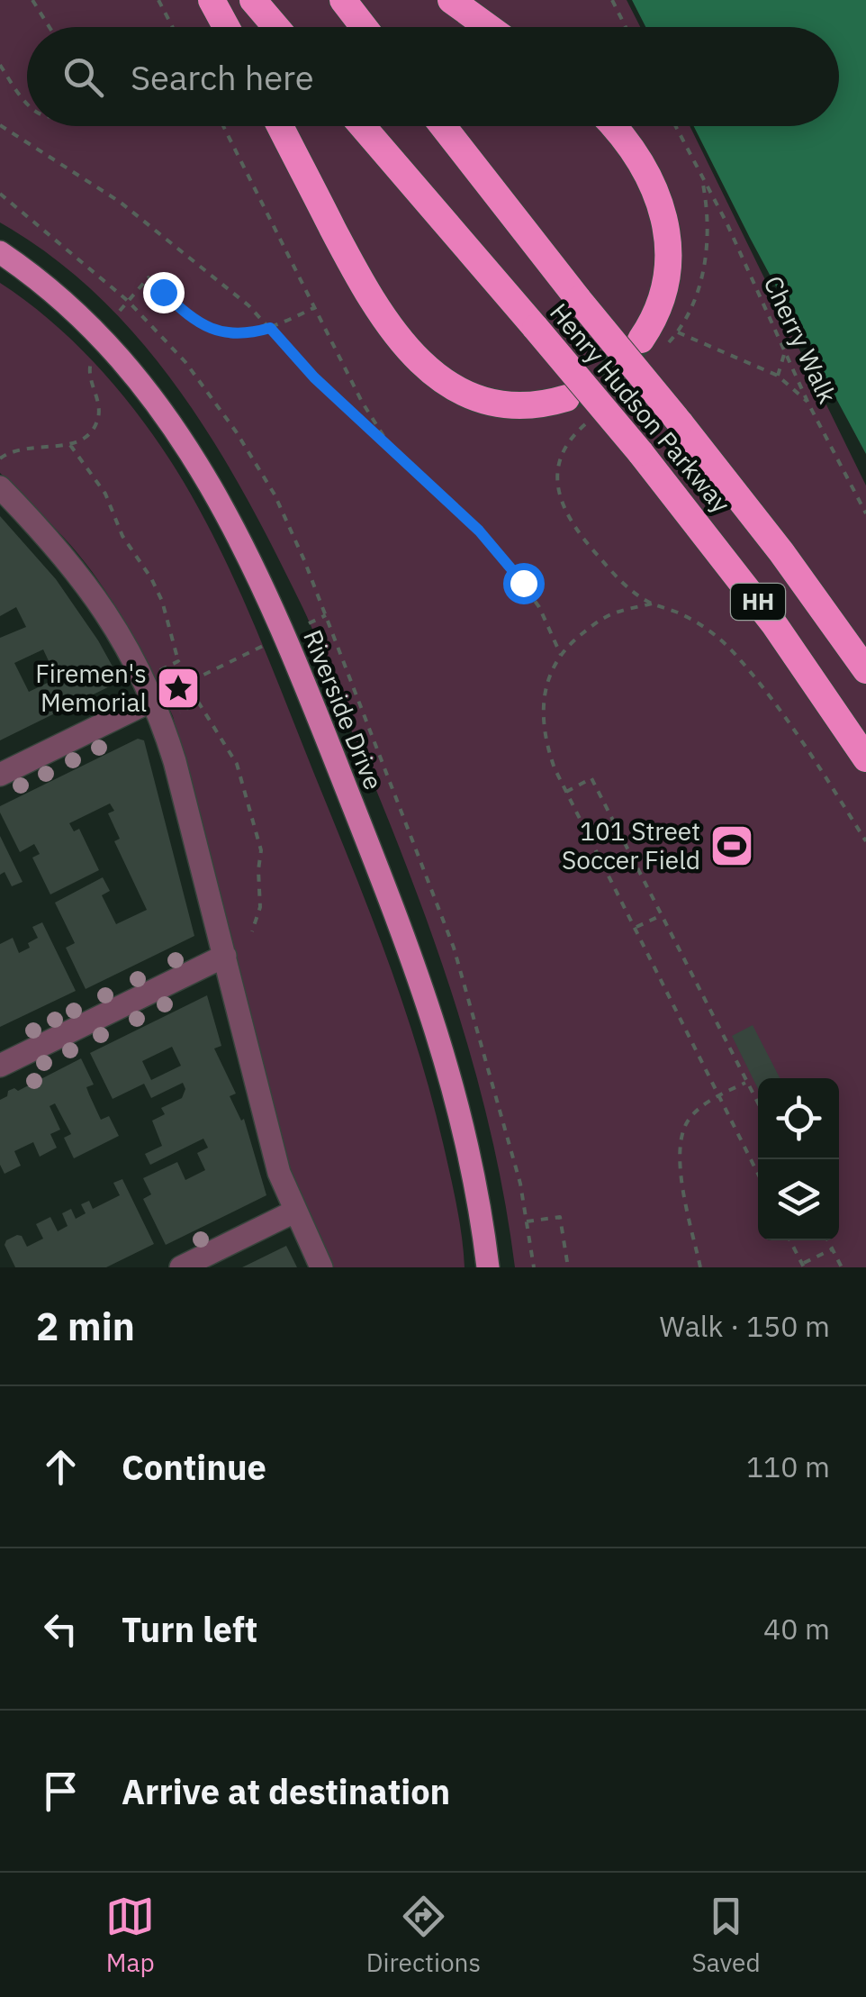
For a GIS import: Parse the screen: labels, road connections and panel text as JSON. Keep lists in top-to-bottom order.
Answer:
{
  "streets": {
    "highway": ["Henry Hudson Parkway", "HH"],
    "main road": ["Riverside Drive"],
    "path": ["Cherry Walk"]
  },
  "places": {
    "place": ["Firemen's Memorial"],
    "sports": ["101 Street Soccer Field"]
  },
  "page": {
    "search": "Search here",
    "heading": ["2 min", "Walk · 150 m"],
    "list": [
      ["Continue", "110 m"],
      ["Turn left", "40 m"],
      "Arrive at destination"
    ],
    "nav": ["Map", "Directions", "Saved"]
  }
}
